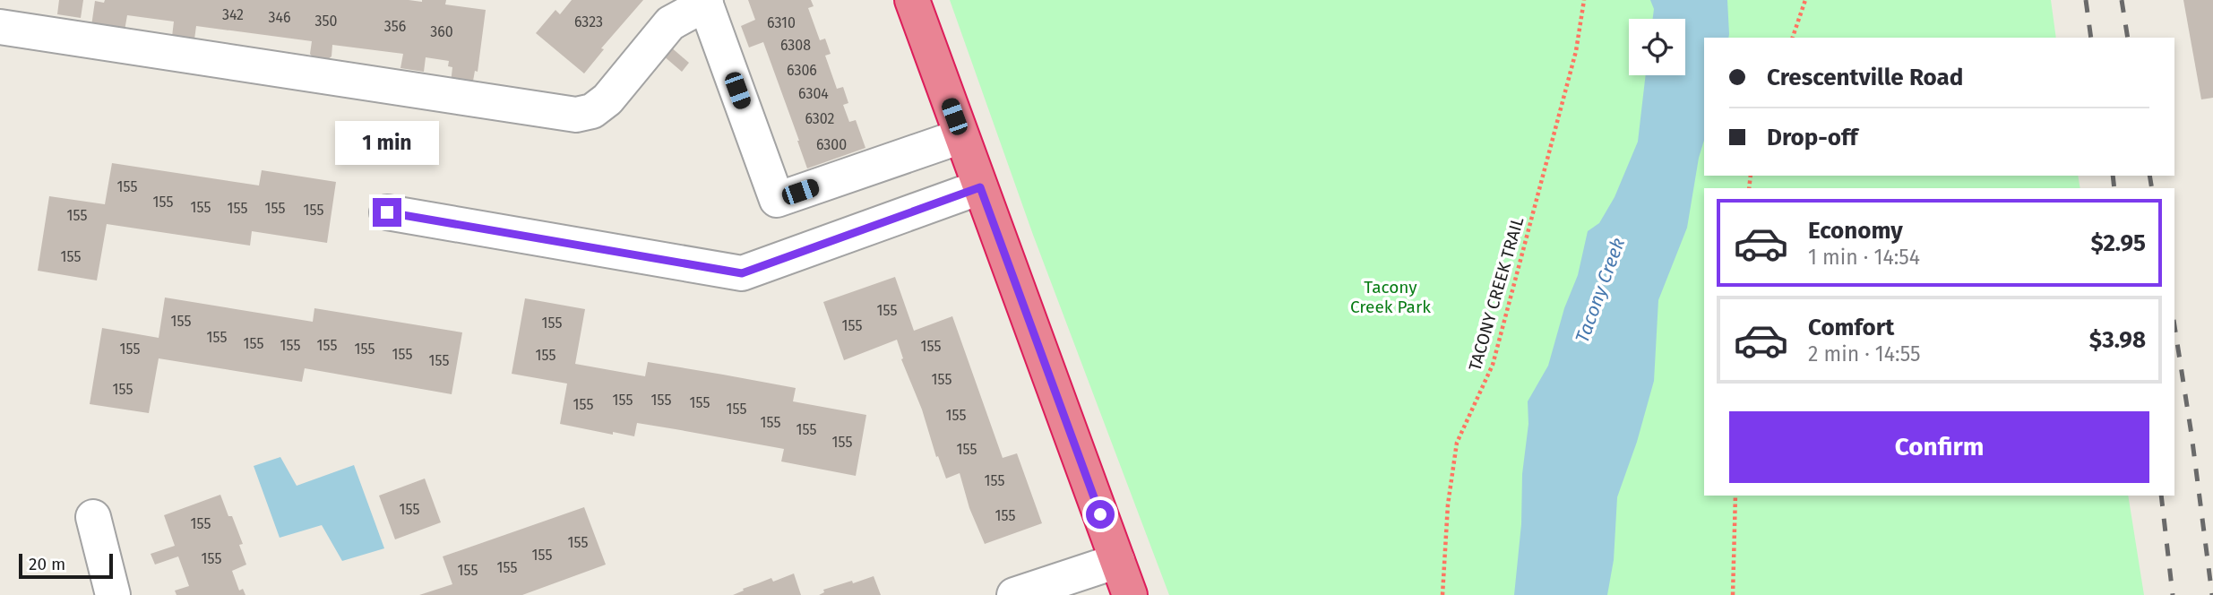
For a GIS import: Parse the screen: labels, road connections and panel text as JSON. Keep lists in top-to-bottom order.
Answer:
{
  "streets": {
    "path": ["TACONY CREEK TRAIL"]
  },
  "water": ["Tacony Creek"],
  "parks": ["Tacony Creek Park"],
  "house_numbers": [
    "342",
    "346",
    "350",
    "6323",
    "6310",
    "356",
    "360",
    "6308",
    "6306",
    "6304",
    "6302",
    "6300",
    "155",
    "155",
    "155",
    "155",
    "155",
    "155",
    "155",
    "155",
    "155",
    "155",
    "155",
    "155",
    "155",
    "155",
    "155",
    "155",
    "155",
    "155",
    "155",
    "155",
    "155",
    "155",
    "155",
    "155",
    "155",
    "155",
    "155",
    "155",
    "155",
    "155",
    "155",
    "155",
    "155",
    "155",
    "155",
    "155",
    "155",
    "155",
    "155",
    "155",
    "155",
    "155",
    "155"
  ],
  "scale_bar": "20 m",
  "page": {
    "banner": ["Crescentville Road", "Drop-off"],
    "bubble": "1 min",
    "list": [
      {
        "name": "Economy",
        "note": "1 min · 14:54",
        "value": "$2.95"
      },
      {
        "name": "Comfort",
        "note": "2 min · 14:55",
        "value": "$3.98"
      }
    ],
    "buttons": "Confirm",
    "scale": "20 m"
  }
}
